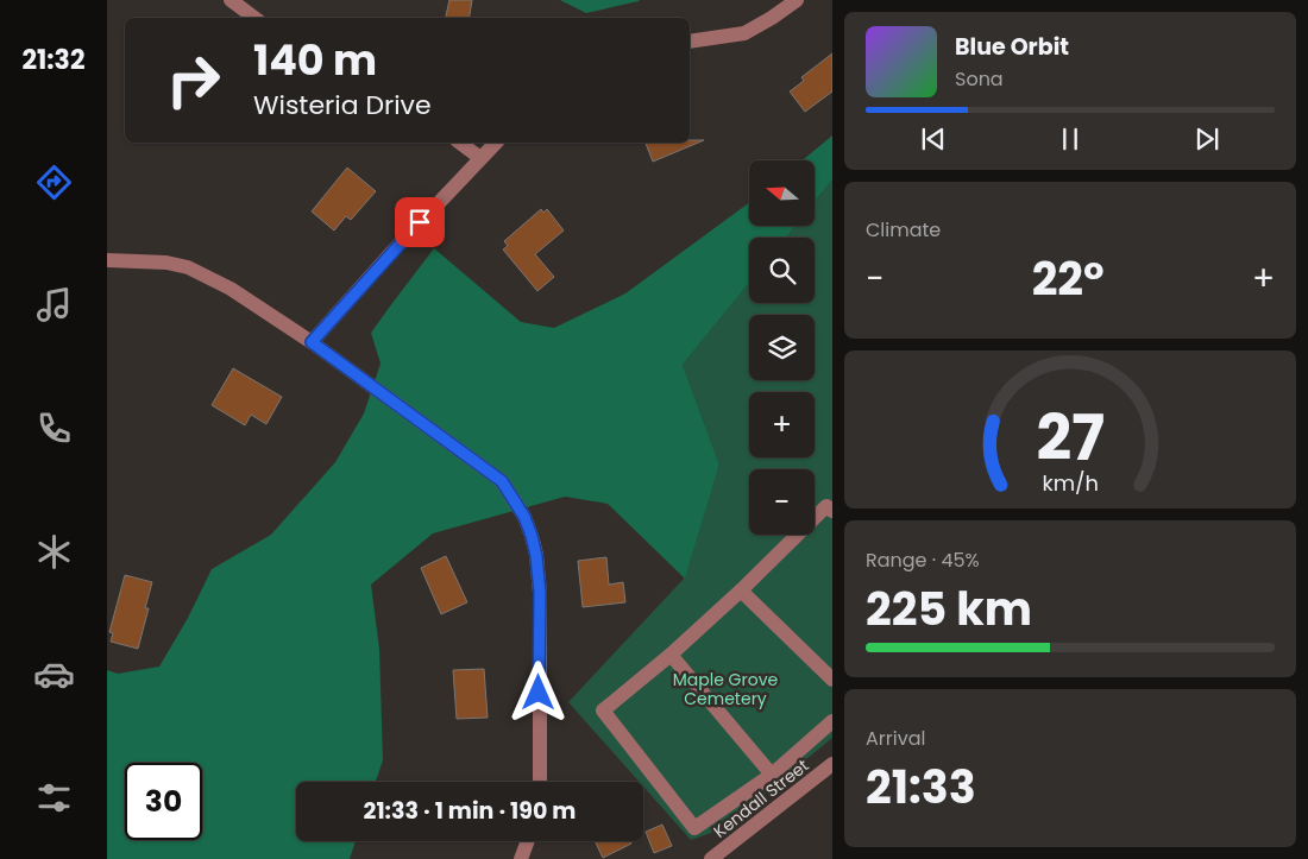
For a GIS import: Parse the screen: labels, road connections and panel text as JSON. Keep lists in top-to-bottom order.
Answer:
{
  "streets": {
    "street": ["Kendall Street"]
  },
  "parks": ["Maple Grove Cemetery"],
  "north": "left",
  "page": {
    "tabs": "21:32",
    "turn": ["140 m", "Wisteria Drive"],
    "song": ["Blue Orbit", "Sona"],
    "map_buttons": ["+", "−"],
    "tile": [
      "Climate",
      ["Range · 45%", "225 km"],
      ["Arrival", "21:33"]
    ],
    "heat": ["−", "22°", "+"],
    "limit": "30",
    "trip": "21:33 · 1 min · 190 m",
    "gauge": ["27", "km/h"]
  }
}
